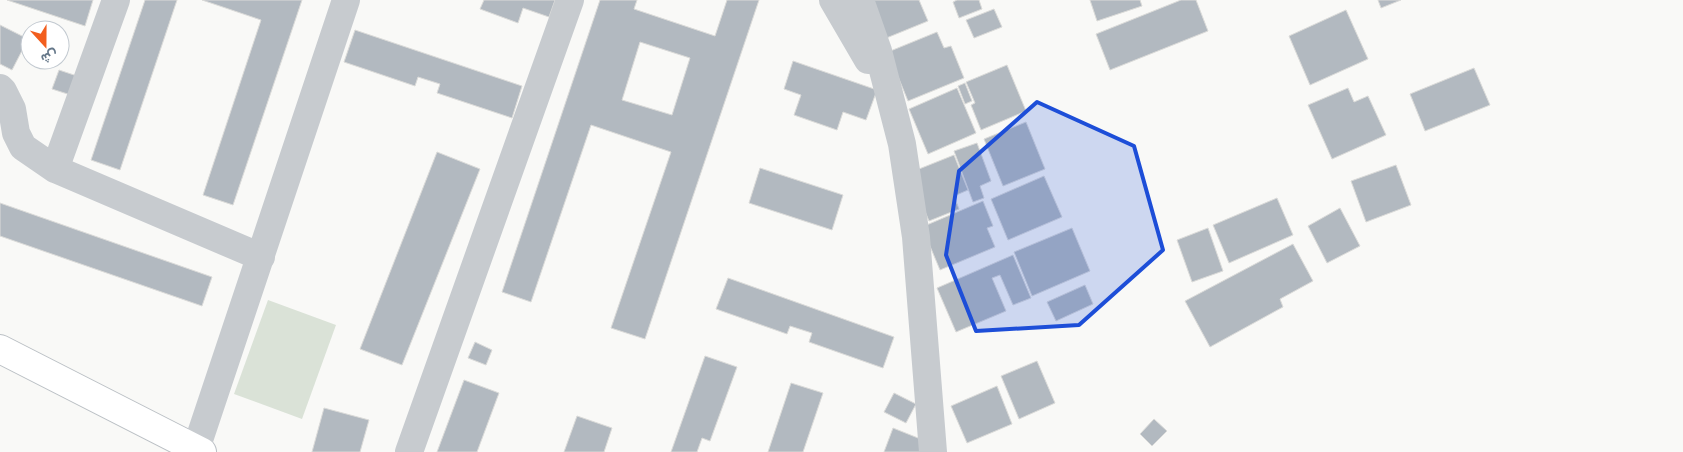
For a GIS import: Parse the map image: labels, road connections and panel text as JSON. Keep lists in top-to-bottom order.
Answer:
{
  "north": "bottom"
}
